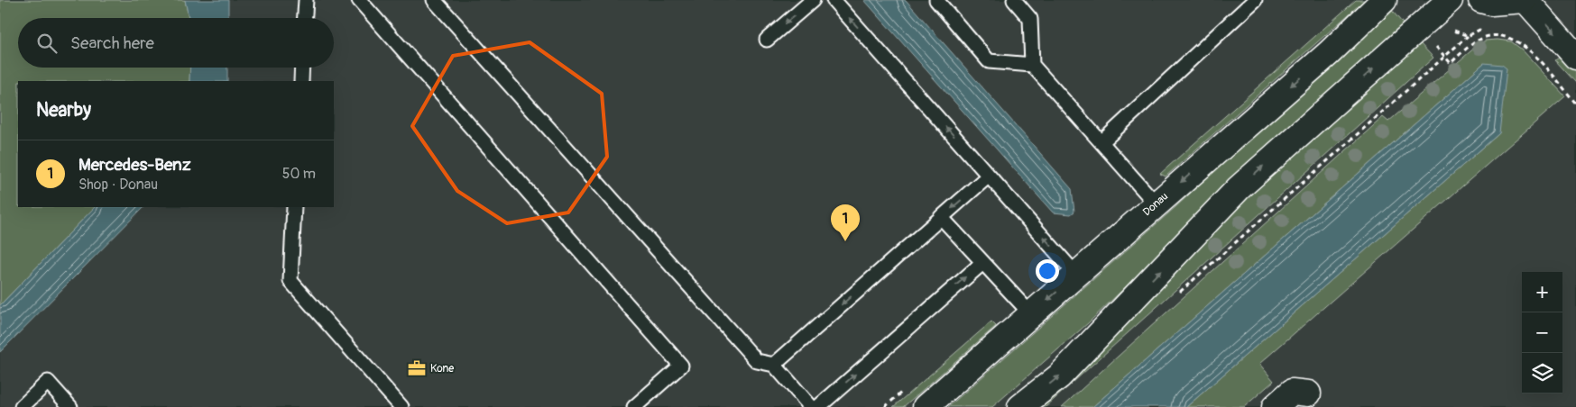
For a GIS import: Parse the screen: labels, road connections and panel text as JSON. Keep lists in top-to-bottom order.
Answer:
{
  "streets": {
    "main road": ["Donau"]
  },
  "places": {
    "office": ["Kone"]
  },
  "page": {
    "search": "Search here",
    "heading": "Nearby",
    "list": [
      {
        "mark": "1",
        "name": "Mercedes-Benz",
        "note": "Shop · Donau",
        "value": "50 m"
      }
    ],
    "pins": "1",
    "map_buttons": ["+", "−"]
  }
}
